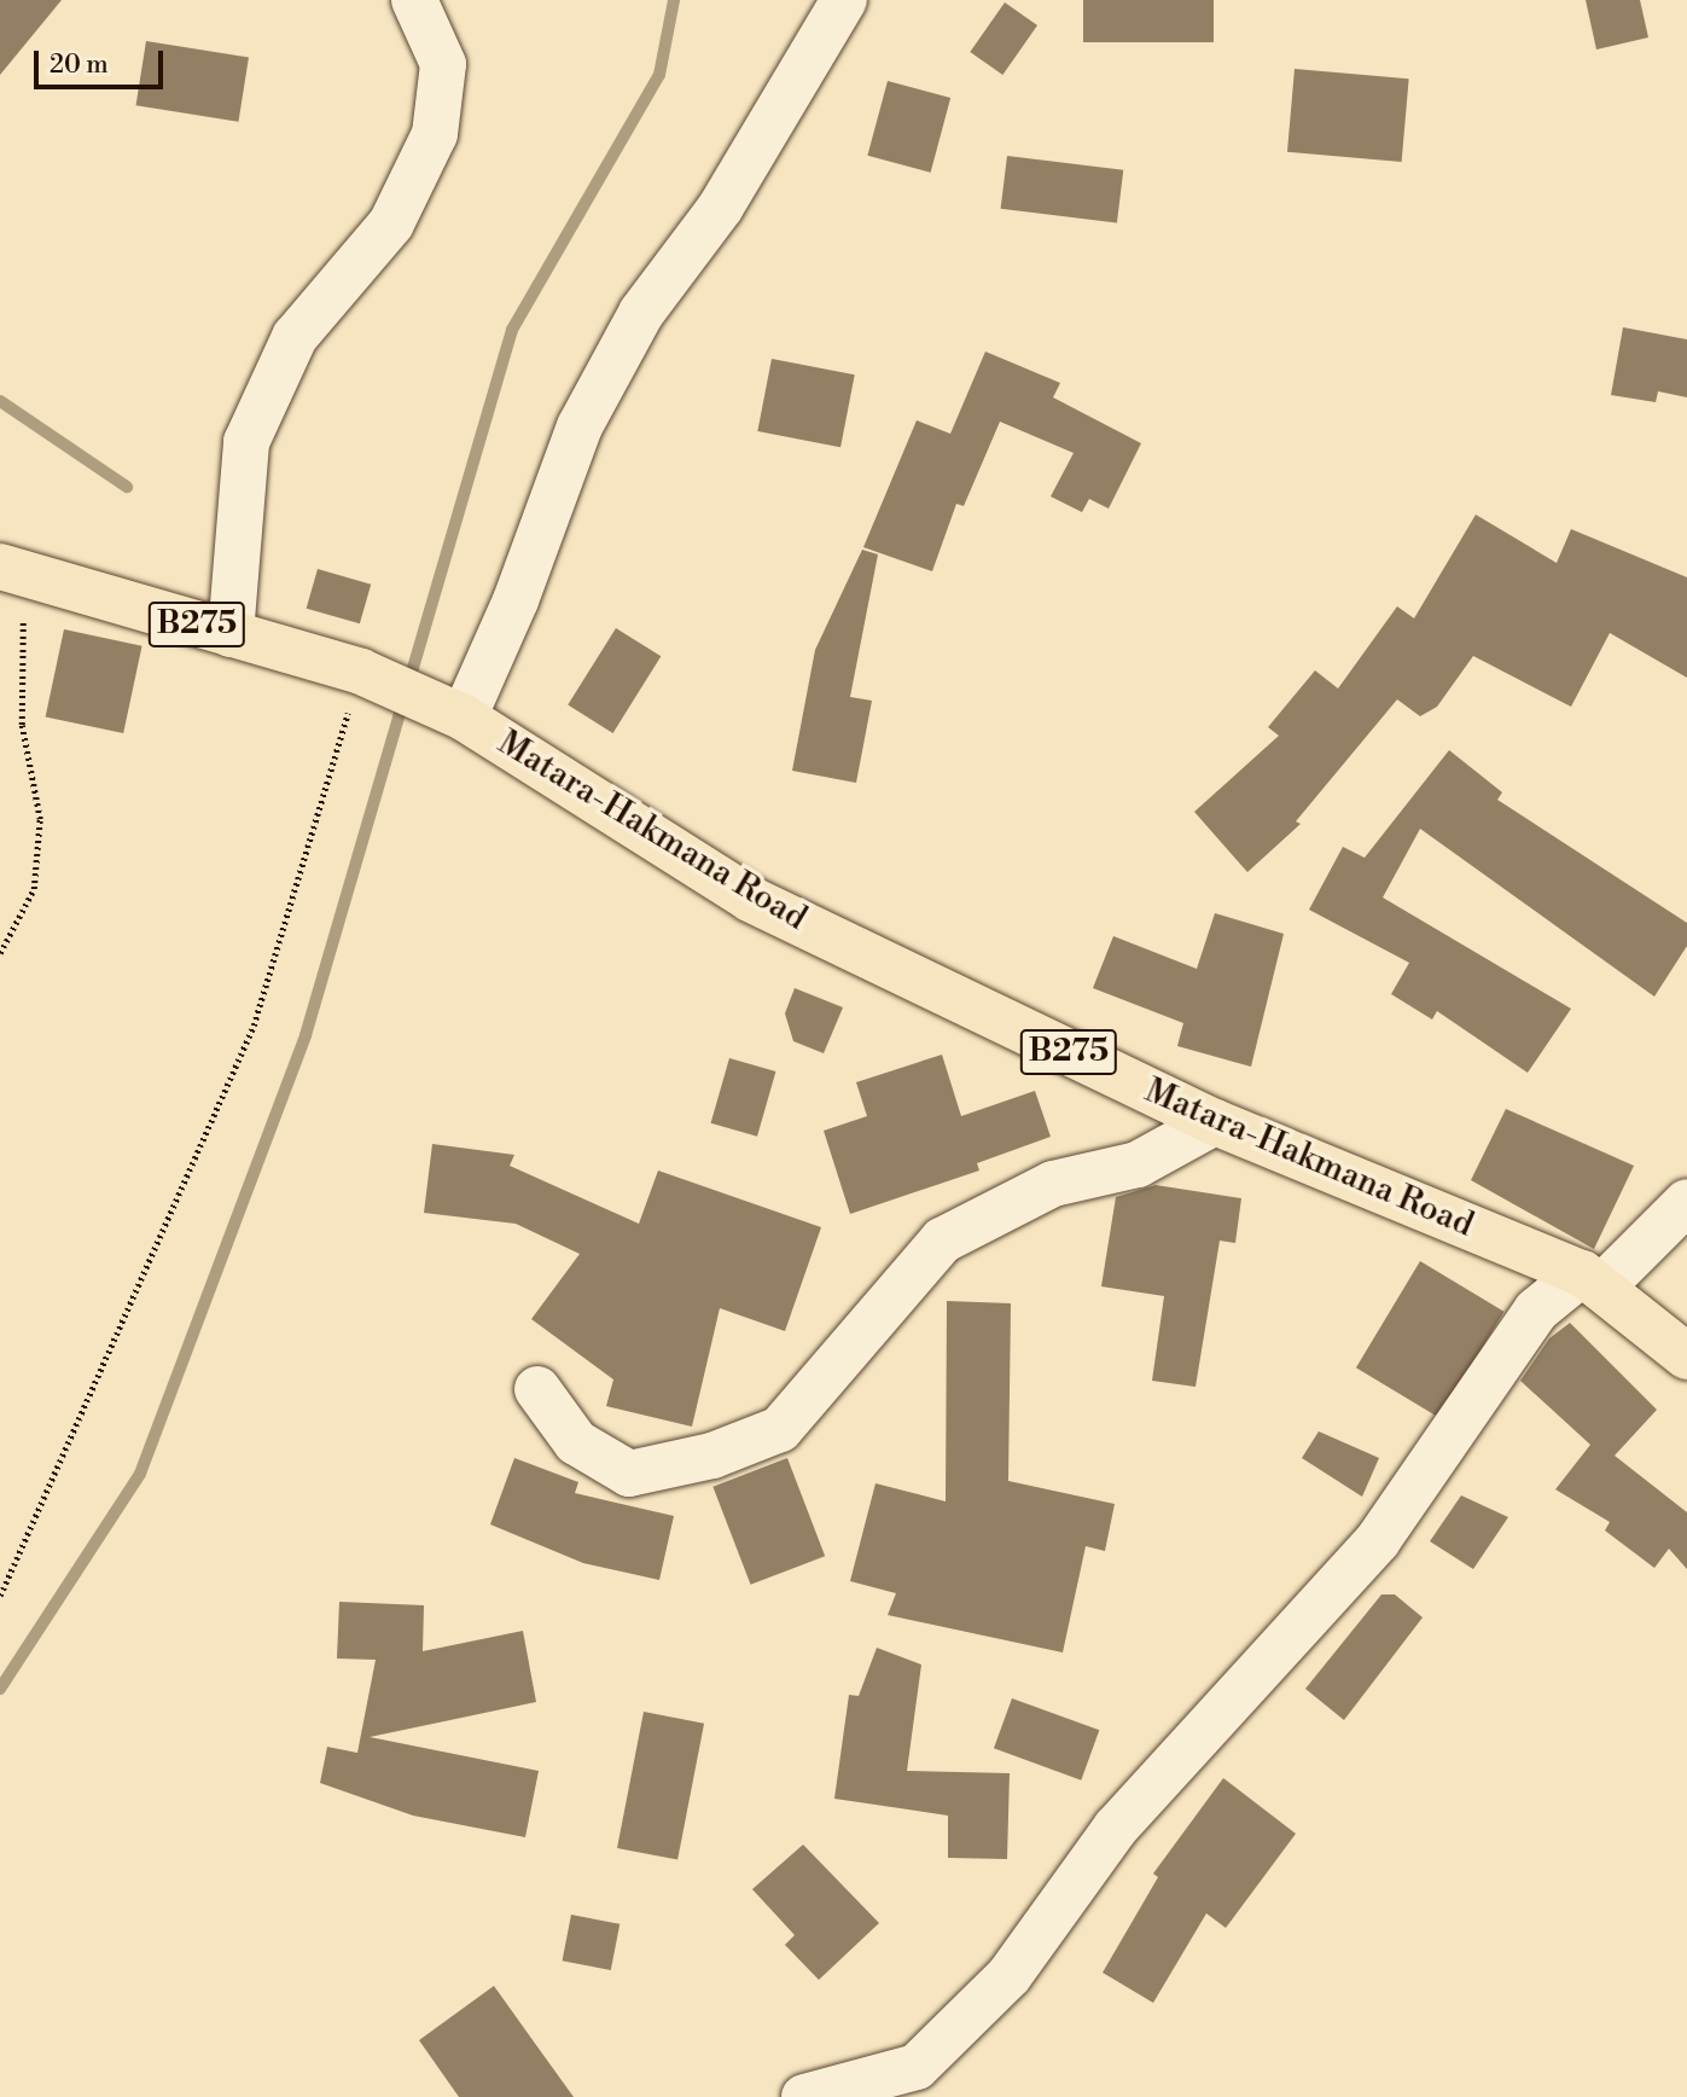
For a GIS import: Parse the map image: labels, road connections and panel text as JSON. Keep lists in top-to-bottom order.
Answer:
{
  "streets": {
    "main road": ["B275", "Matara-Hakmana Road"]
  },
  "scale_bar": "20 m"
}
